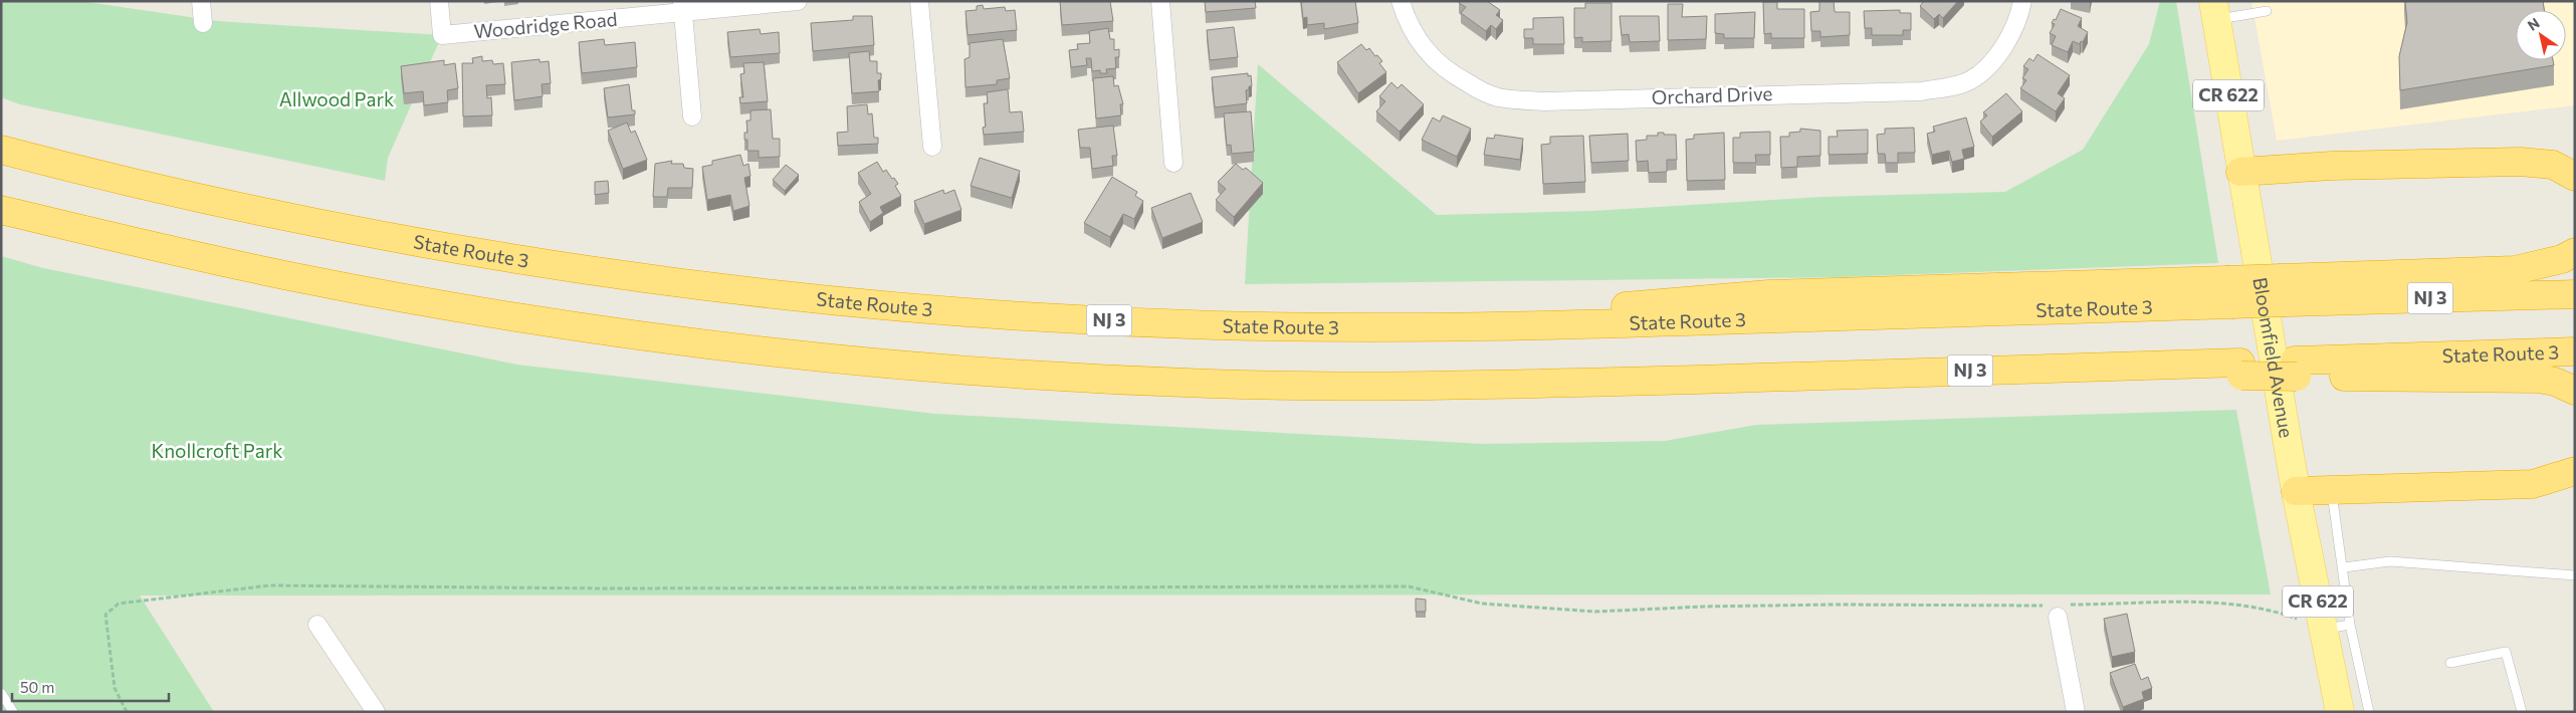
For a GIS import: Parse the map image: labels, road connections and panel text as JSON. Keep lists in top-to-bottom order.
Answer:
{
  "streets": {
    "highway": ["State Route 3", "NJ 3"],
    "main road": ["CR 622", "Bloomfield Avenue"],
    "street": ["Woodridge Road", "Orchard Drive"]
  },
  "crossings": [
    ["State Route 3", "NJ 3"]
  ],
  "parks": ["Allwood Park", "Knollcroft Park"],
  "scale_bar": "50 m",
  "north": "top left"
}
